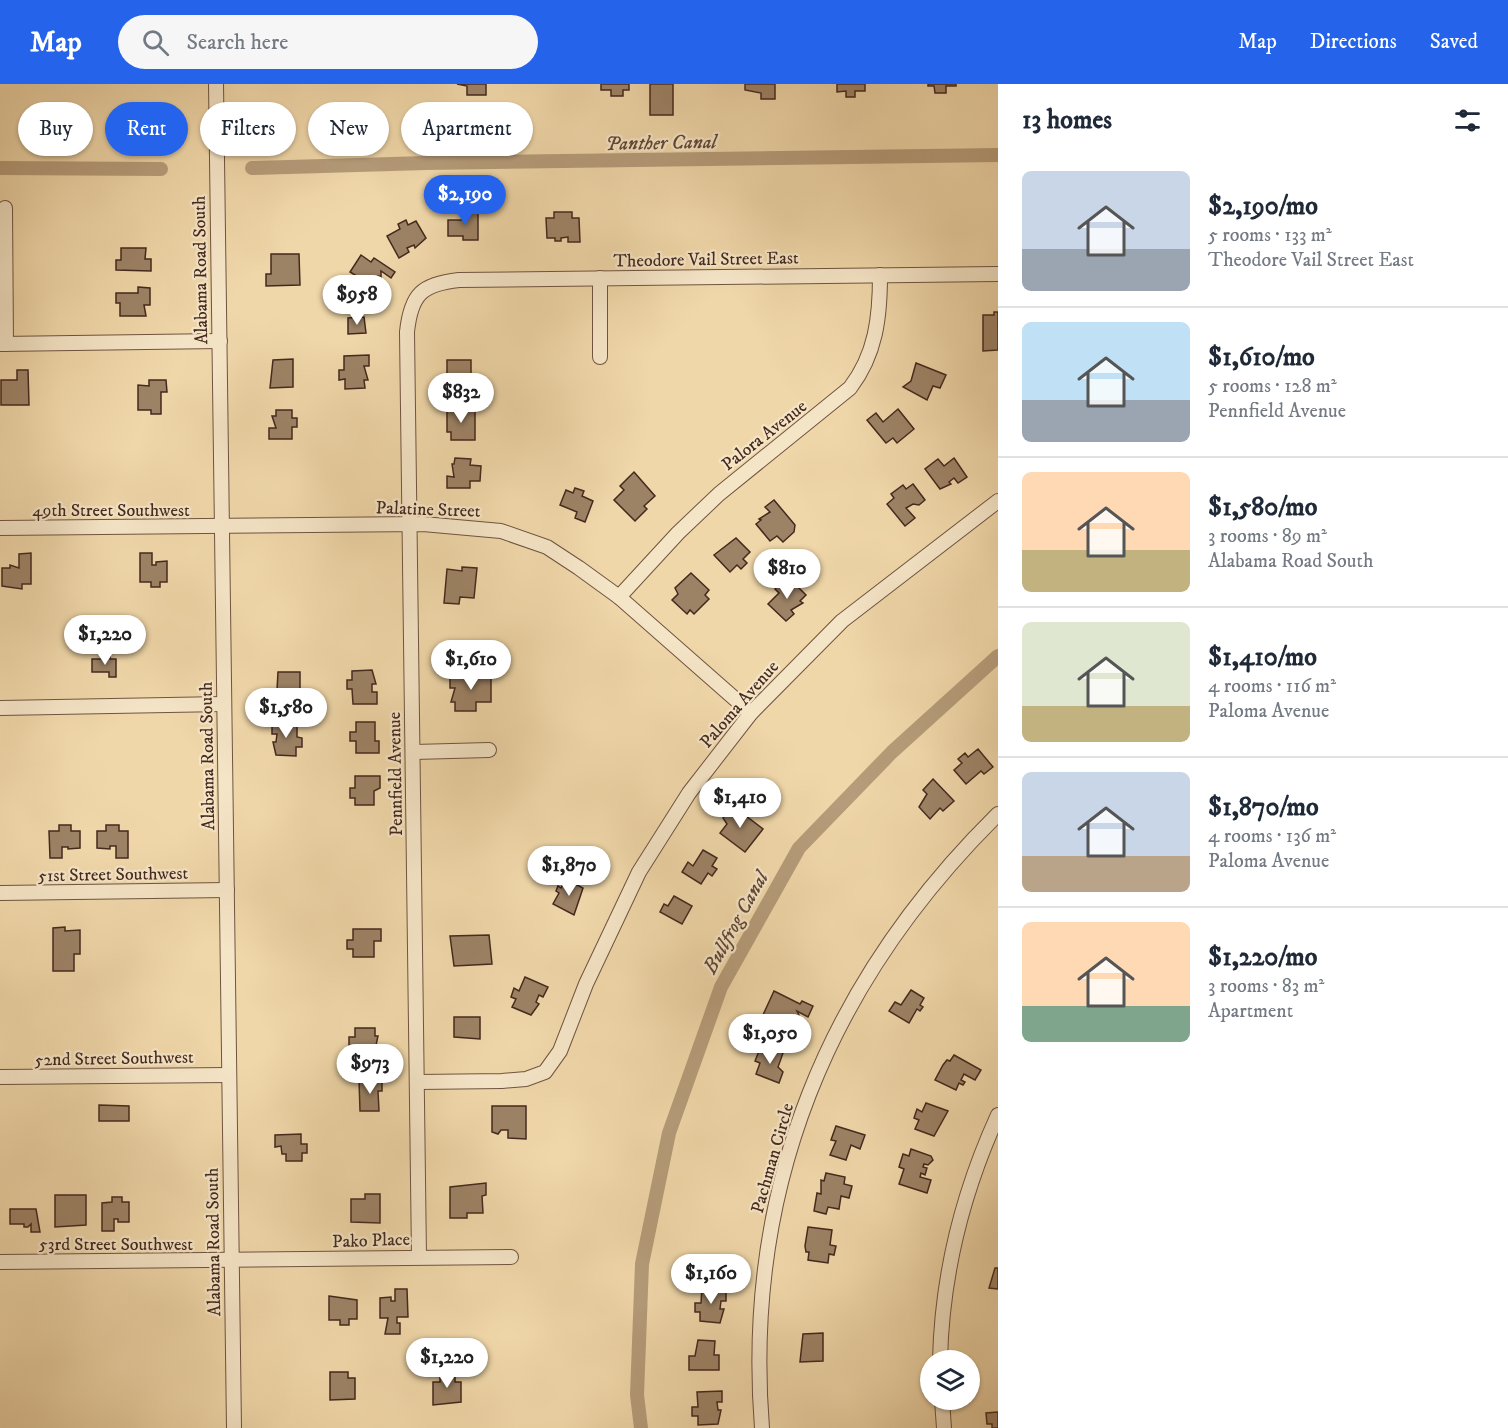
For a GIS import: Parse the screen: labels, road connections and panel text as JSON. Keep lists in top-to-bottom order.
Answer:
{
  "streets": {
    "street": [
      "Theodore Vail Street East",
      "Alabama Road South",
      "Palora Avenue",
      "Palatine Street",
      "49th Street Southwest",
      "Paloma Avenue",
      "Pennfield Avenue",
      "51st Street Southwest",
      "52nd Street Southwest",
      "Pachman Circle",
      "Pako Place",
      "53rd Street Southwest"
    ]
  },
  "crossings": [
    ["Theodore Vail Street East", "Palora Avenue"],
    ["Theodore Vail Street East", "Pennfield Avenue"],
    ["Alabama Road South", "Palatine Street"],
    ["Alabama Road South", "49th Street Southwest"],
    ["Alabama Road South", "51st Street Southwest"],
    ["Alabama Road South", "52nd Street Southwest"],
    ["Alabama Road South", "Pako Place"],
    ["Alabama Road South", "53rd Street Southwest"],
    ["Palora Avenue", "Palatine Street"],
    ["Palatine Street", "49th Street Southwest"],
    ["Palatine Street", "Paloma Avenue"],
    ["Palatine Street", "Pennfield Avenue"],
    ["Paloma Avenue", "Pennfield Avenue"],
    ["Pennfield Avenue", "Pako Place"],
    ["Pako Place", "53rd Street Southwest"]
  ],
  "water": ["Panther Canal", "Bullfrog Canal"],
  "page": {
    "header": "Map",
    "search": "Search here",
    "nav": ["Map", "Directions", "Saved"],
    "heading": "13 homes",
    "chip": [
      "Buy",
      "Rent",
      "Filters",
      "New",
      "Apartment"
    ],
    "list": [
      {
        "name": "$2,190/mo",
        "note": "5 rooms · 133 m² · Theodore Vail Street East"
      },
      {
        "name": "$1,610/mo",
        "note": "5 rooms · 128 m² · Pennfield Avenue"
      },
      {
        "name": "$1,580/mo",
        "note": "3 rooms · 89 m² · Alabama Road South"
      },
      {
        "name": "$1,410/mo",
        "note": "4 rooms · 116 m² · Paloma Avenue"
      },
      {
        "name": "$1,870/mo",
        "note": "4 rooms · 136 m² · Paloma Avenue"
      },
      {
        "name": "$1,220/mo",
        "note": "3 rooms · 83 m² · Apartment"
      }
    ],
    "price": [
      "$2,190",
      "$958",
      "$832",
      "$810",
      "$1,220",
      "$1,610",
      "$1,580",
      "$1,410",
      "$1,870",
      "$1,050",
      "$973",
      "$1,160",
      "$1,220"
    ]
  }
}
